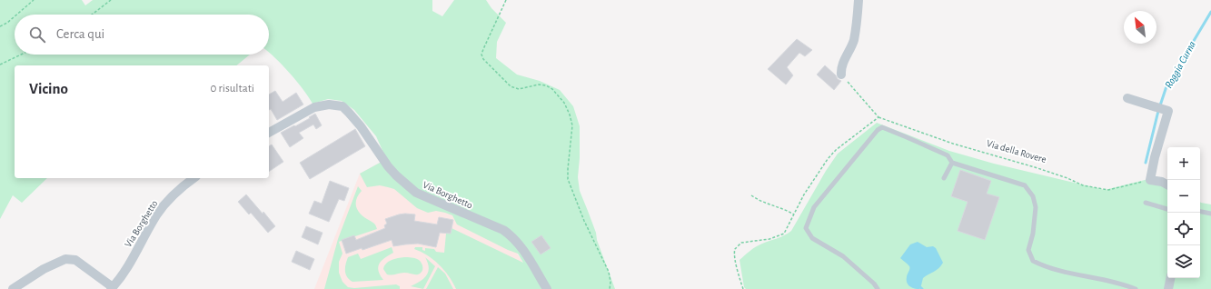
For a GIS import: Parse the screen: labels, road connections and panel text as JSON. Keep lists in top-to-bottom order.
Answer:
{
  "streets": {
    "street": ["Via Borghetto"],
    "path": ["Via della Rovere"]
  },
  "water": ["Roggia Curna"],
  "north": "top left",
  "page": {
    "search": "Cerca qui",
    "heading": ["Vicino", "0 risultati"],
    "map_buttons": ["+", "−"]
  }
}
